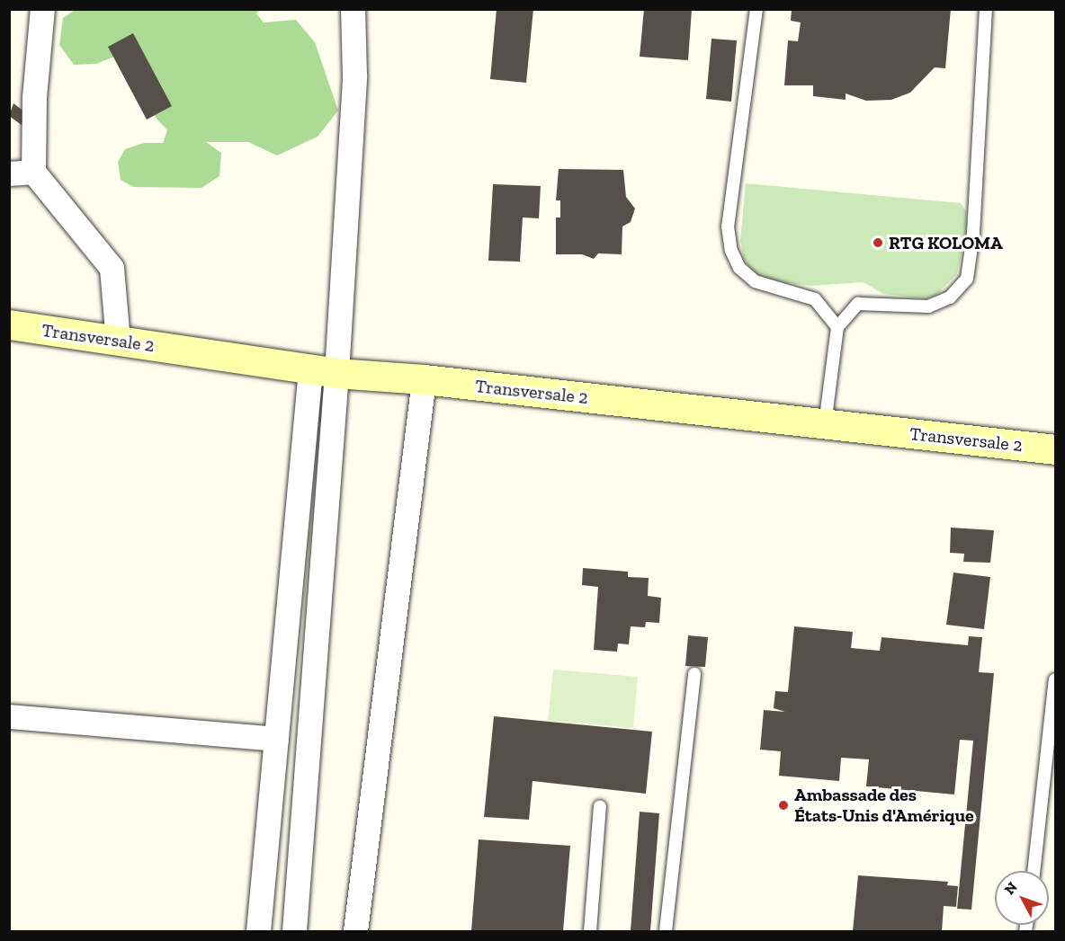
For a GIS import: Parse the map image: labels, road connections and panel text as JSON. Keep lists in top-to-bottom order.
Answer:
{
  "streets": {
    "main road": ["Transversale 2"]
  },
  "places": ["RTG KOLOMA", "Ambassade des États-Unis d'Amérique"],
  "north": "top left"
}
